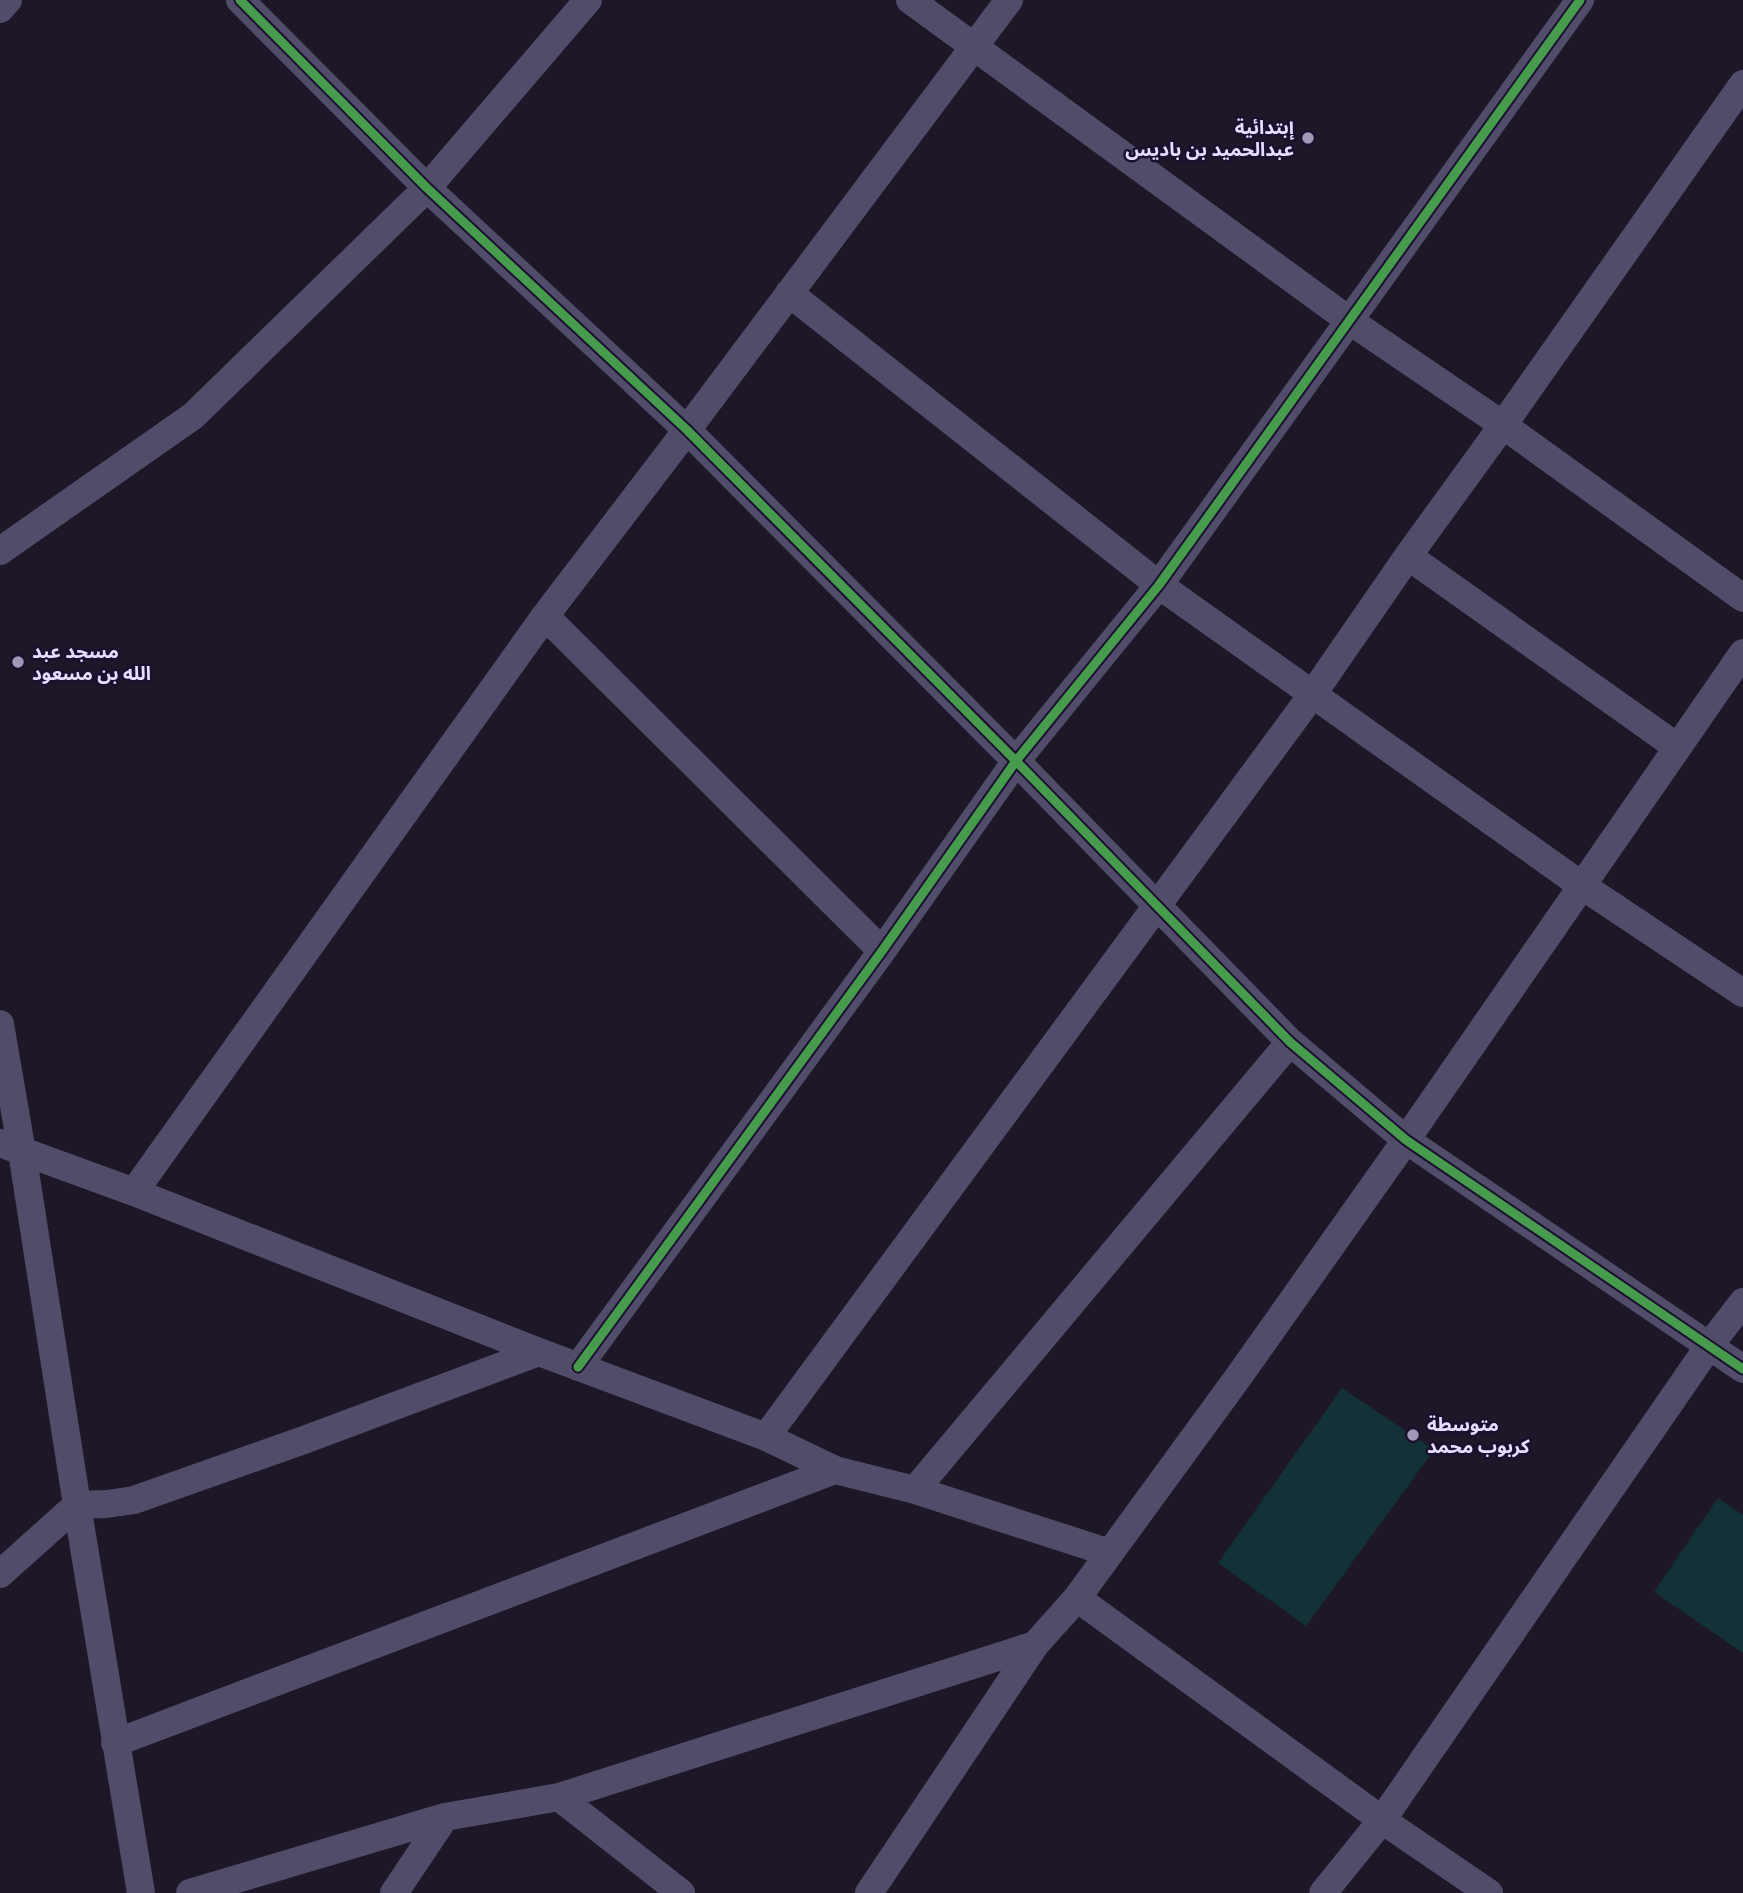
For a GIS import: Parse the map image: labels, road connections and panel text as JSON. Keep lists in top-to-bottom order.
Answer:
{
  "places": ["إبتدائية عبدالحميد بن باديس", "مسجد عبد الله بن مسعود", "متوسطة كربوب محمد"]
}
